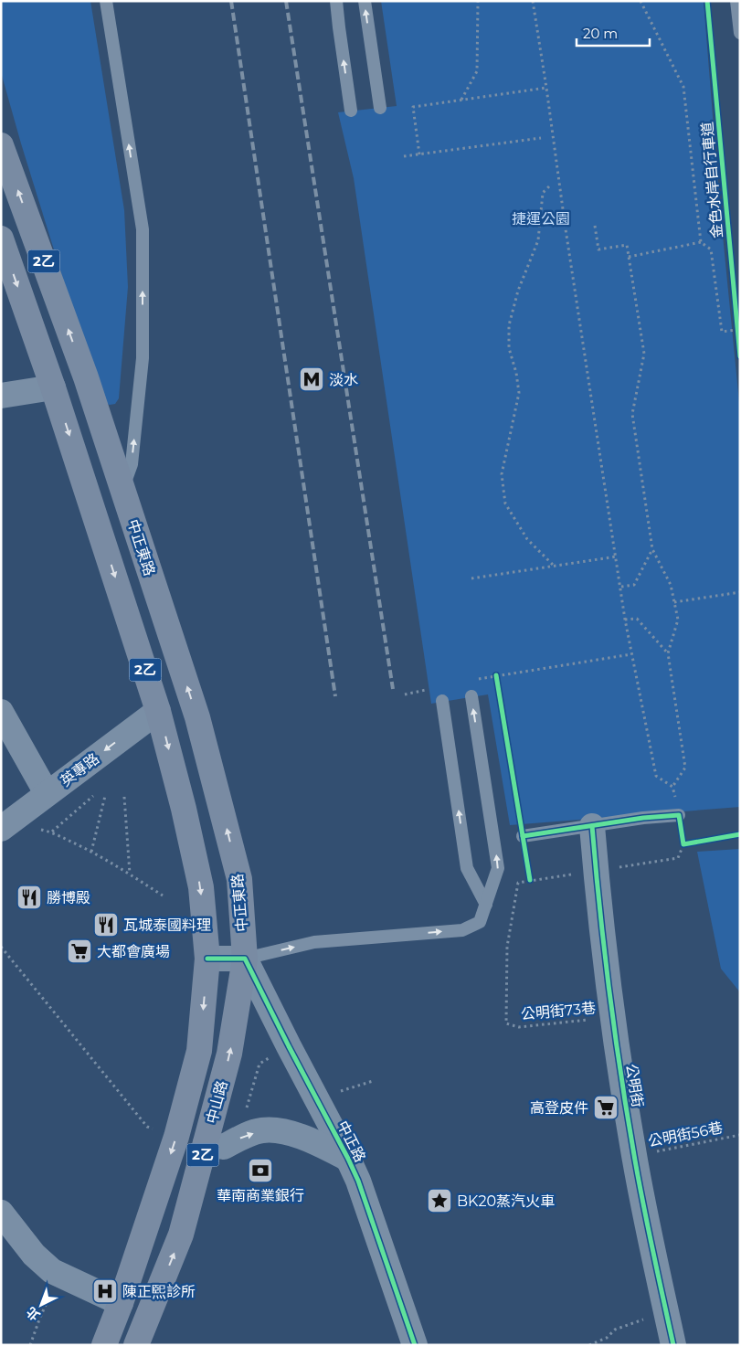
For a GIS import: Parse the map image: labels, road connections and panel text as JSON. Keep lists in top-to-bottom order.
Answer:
{
  "streets": {
    "main road": ["2乙", "中正東路", "中山路"],
    "street": ["英專路", "公明街", "中正路"],
    "path": ["公明街73巷", "公明街56巷"],
    "cycle path": ["金色水岸自行車道"]
  },
  "crossings": [
    ["2乙", "英專路"],
    ["2乙", "中山路"],
    ["中正東路", "中山路"],
    ["中正東路", "中正路"],
    ["公明街73巷", "公明街"],
    ["公明街", "公明街56巷"],
    ["中山路", "中正路"]
  ],
  "one_way": ["英專路"],
  "parks": ["捷運公園"],
  "places": {
    "metro station": ["淡水"],
    "restaurant": ["勝博殿", "瓦城泰國料理"],
    "supermarket": ["大都會廣場", "高登皮件"],
    "bank": ["華南商業銀行"],
    "place": ["BK20蒸汽火車"],
    "hospital": ["陳正煕診所"]
  },
  "scale_bar": "20 m",
  "north": "bottom left"
}
